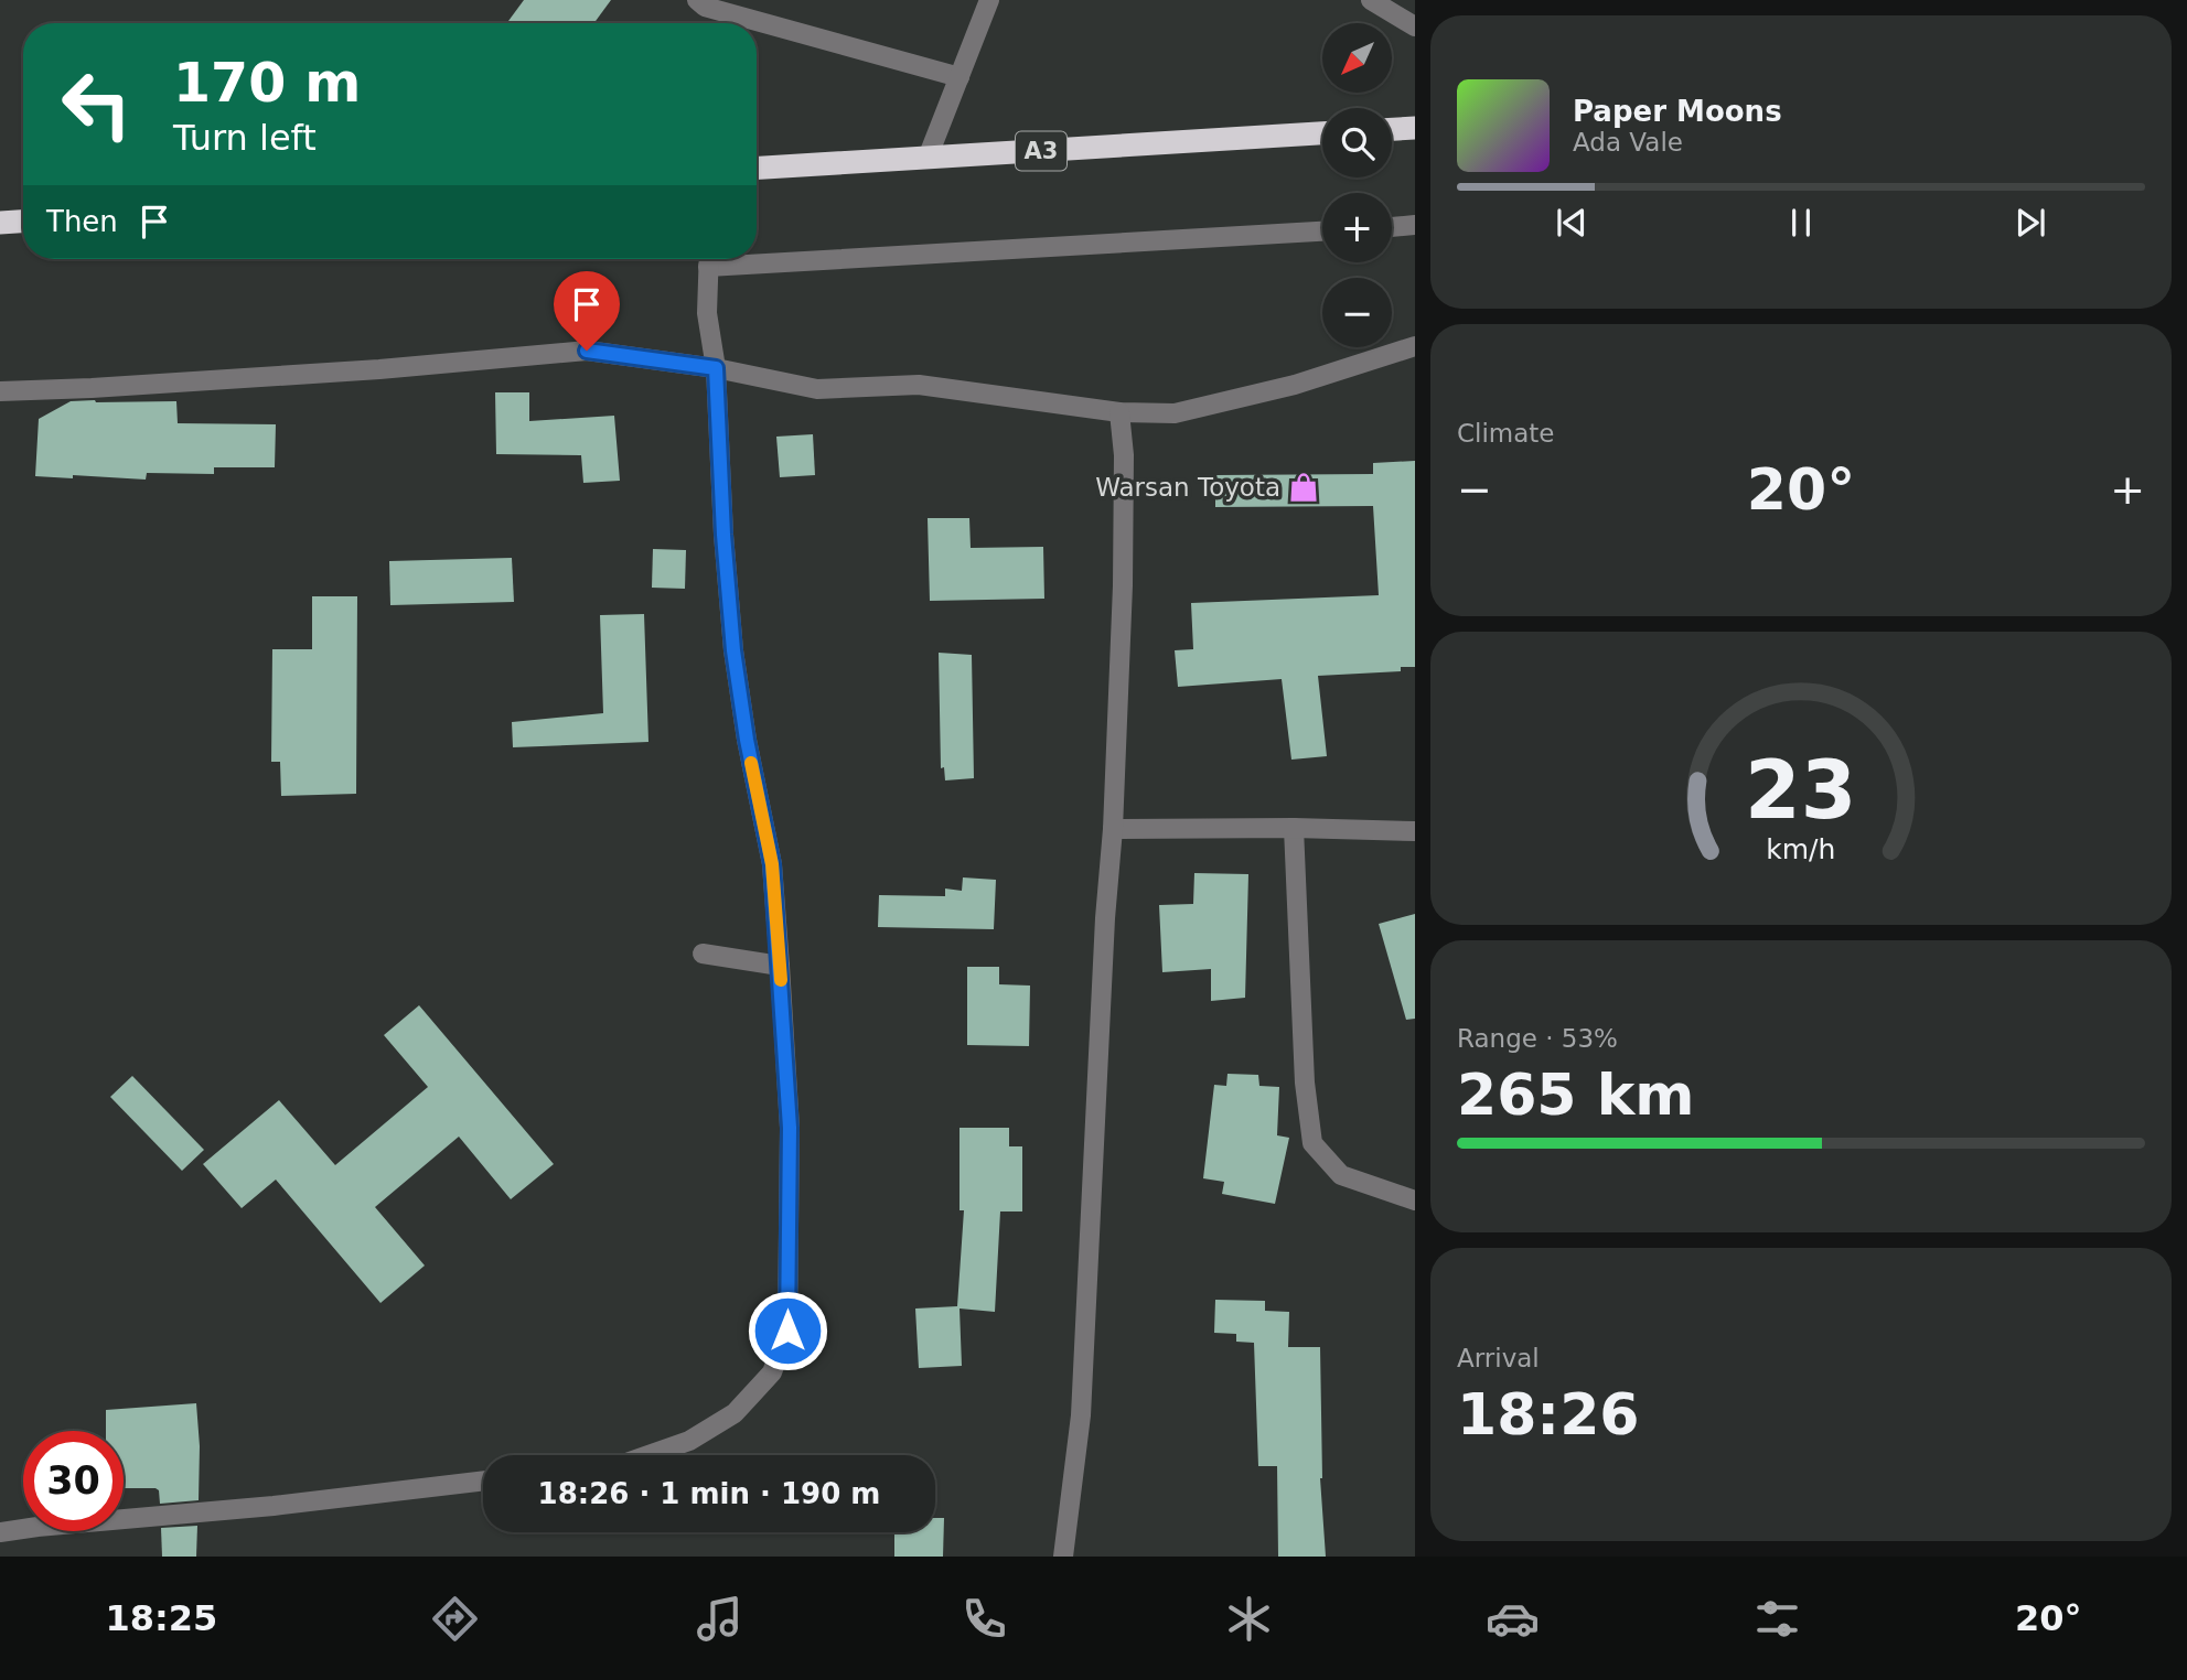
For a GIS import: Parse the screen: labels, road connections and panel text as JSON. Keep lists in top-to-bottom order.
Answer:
{
  "streets": {
    "highway": ["A3"]
  },
  "places": {
    "shop": ["Warsan Toyota"]
  },
  "north": "bottom left",
  "page": {
    "map_buttons": ["+", "−"],
    "turn": ["170 m", "Turn left"],
    "song": ["Paper Moons", "Ada Vale"],
    "then": "Then",
    "tile": [
      "Climate",
      ["Range · 53%", "265 km"],
      ["Arrival", "18:26"]
    ],
    "heat": ["−", "20°", "+"],
    "limit": "30",
    "trip": "18:26 · 1 min · 190 m",
    "tabs": ["18:25", "20°"],
    "gauge": ["23", "km/h"]
  }
}
